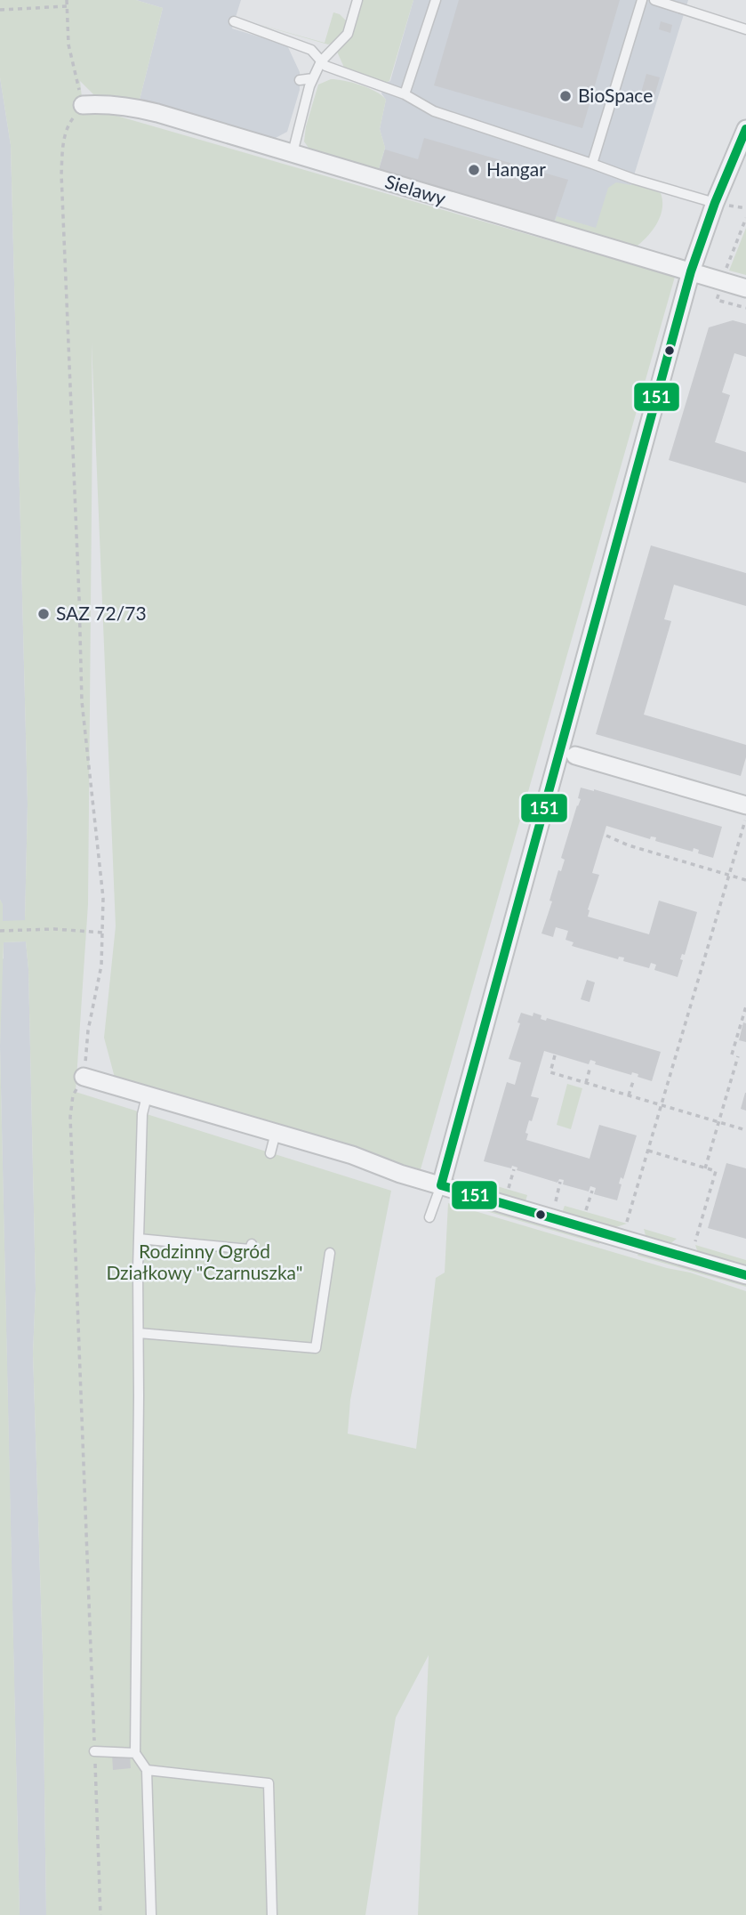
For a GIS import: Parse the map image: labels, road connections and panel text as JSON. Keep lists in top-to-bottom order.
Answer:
{
  "streets": {
    "street": ["Sielawy"]
  },
  "parks": ["Rodzinny Ogród Działkowy \"Czarnuszka\""],
  "places": ["BioSpace", "Hangar", "SAZ 72/73"],
  "lines": ["transit line 151"]
}
